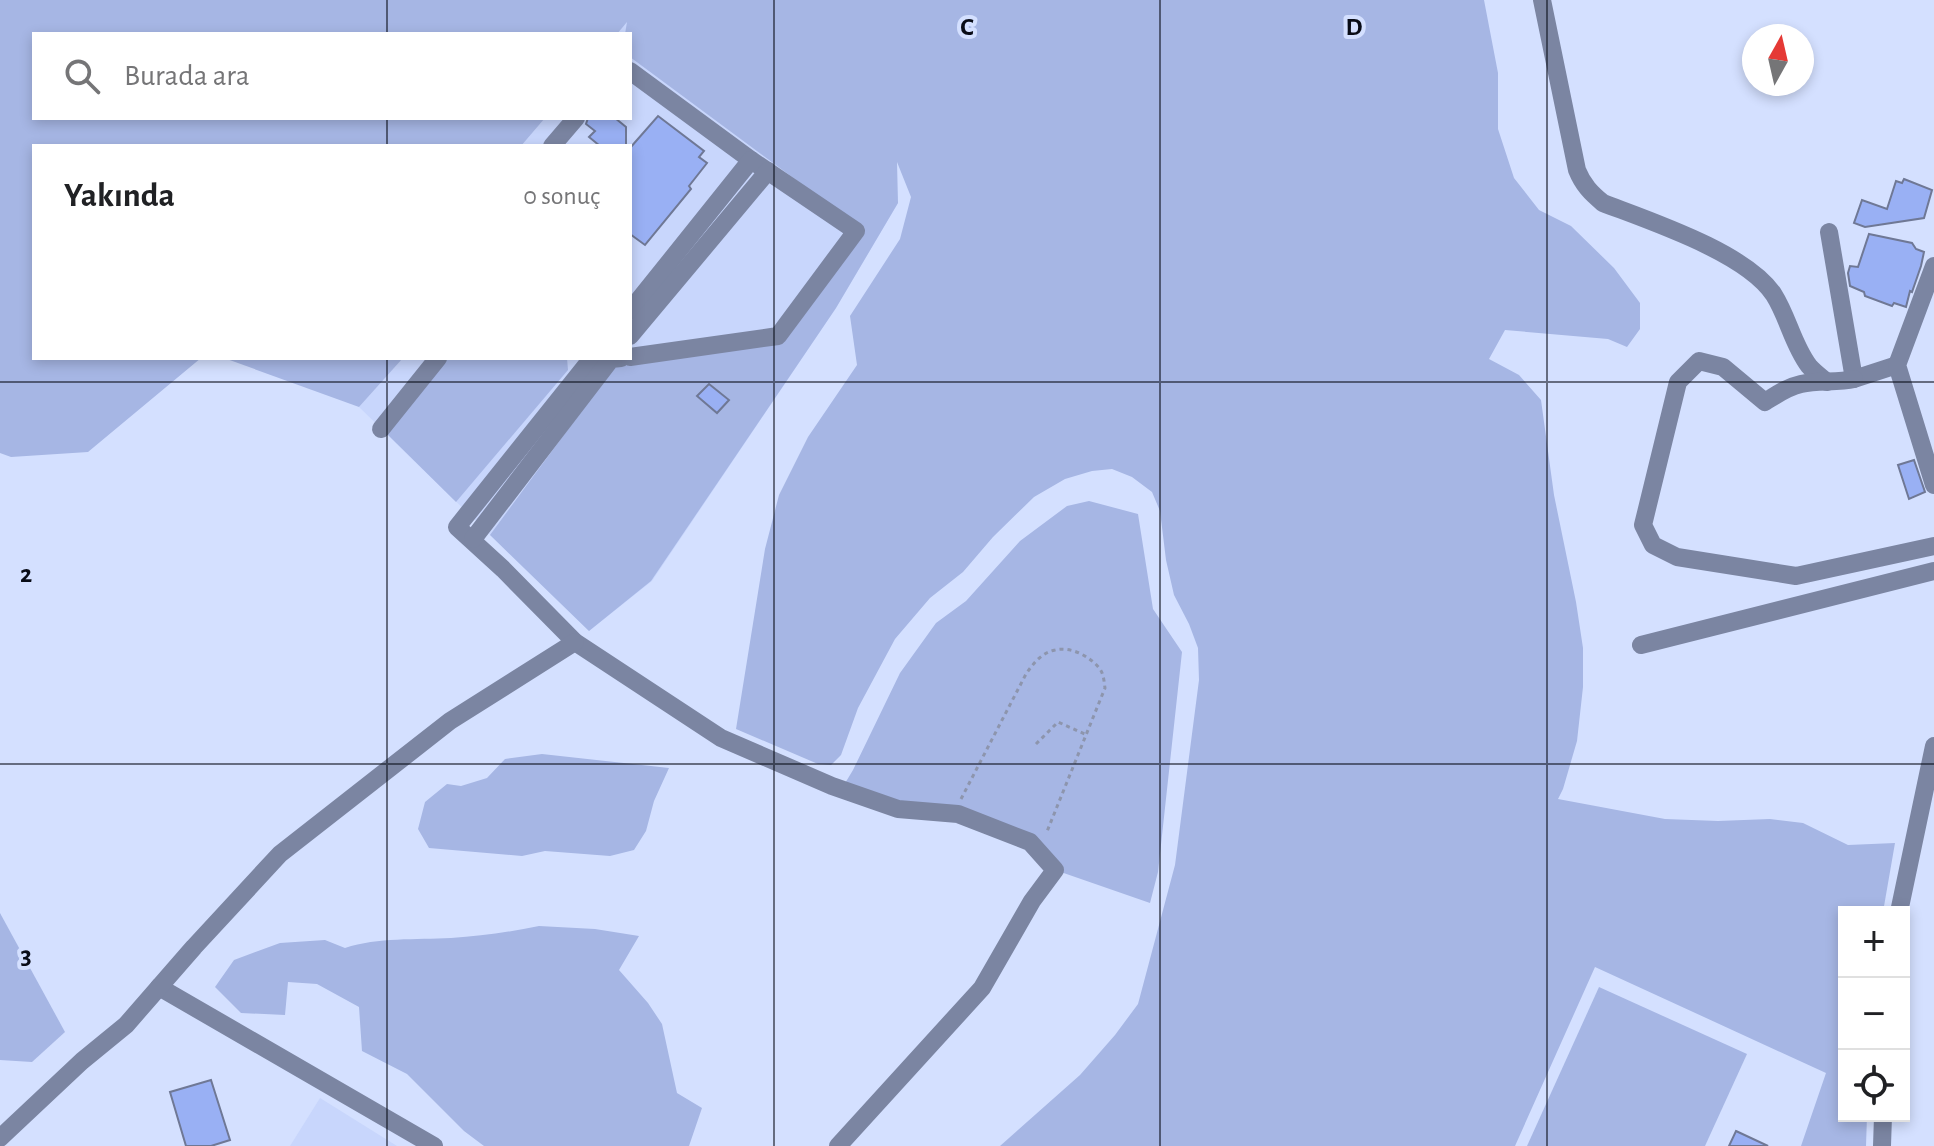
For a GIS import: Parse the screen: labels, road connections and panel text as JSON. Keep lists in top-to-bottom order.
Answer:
{
  "north": "top",
  "page": {
    "search": "Burada ara",
    "heading": ["Yakında", "0 sonuç"],
    "map_buttons": ["+", "−"]
  },
  "grid": {
    "columns": ["C", "D"],
    "rows": ["2", "3"]
  }
}
